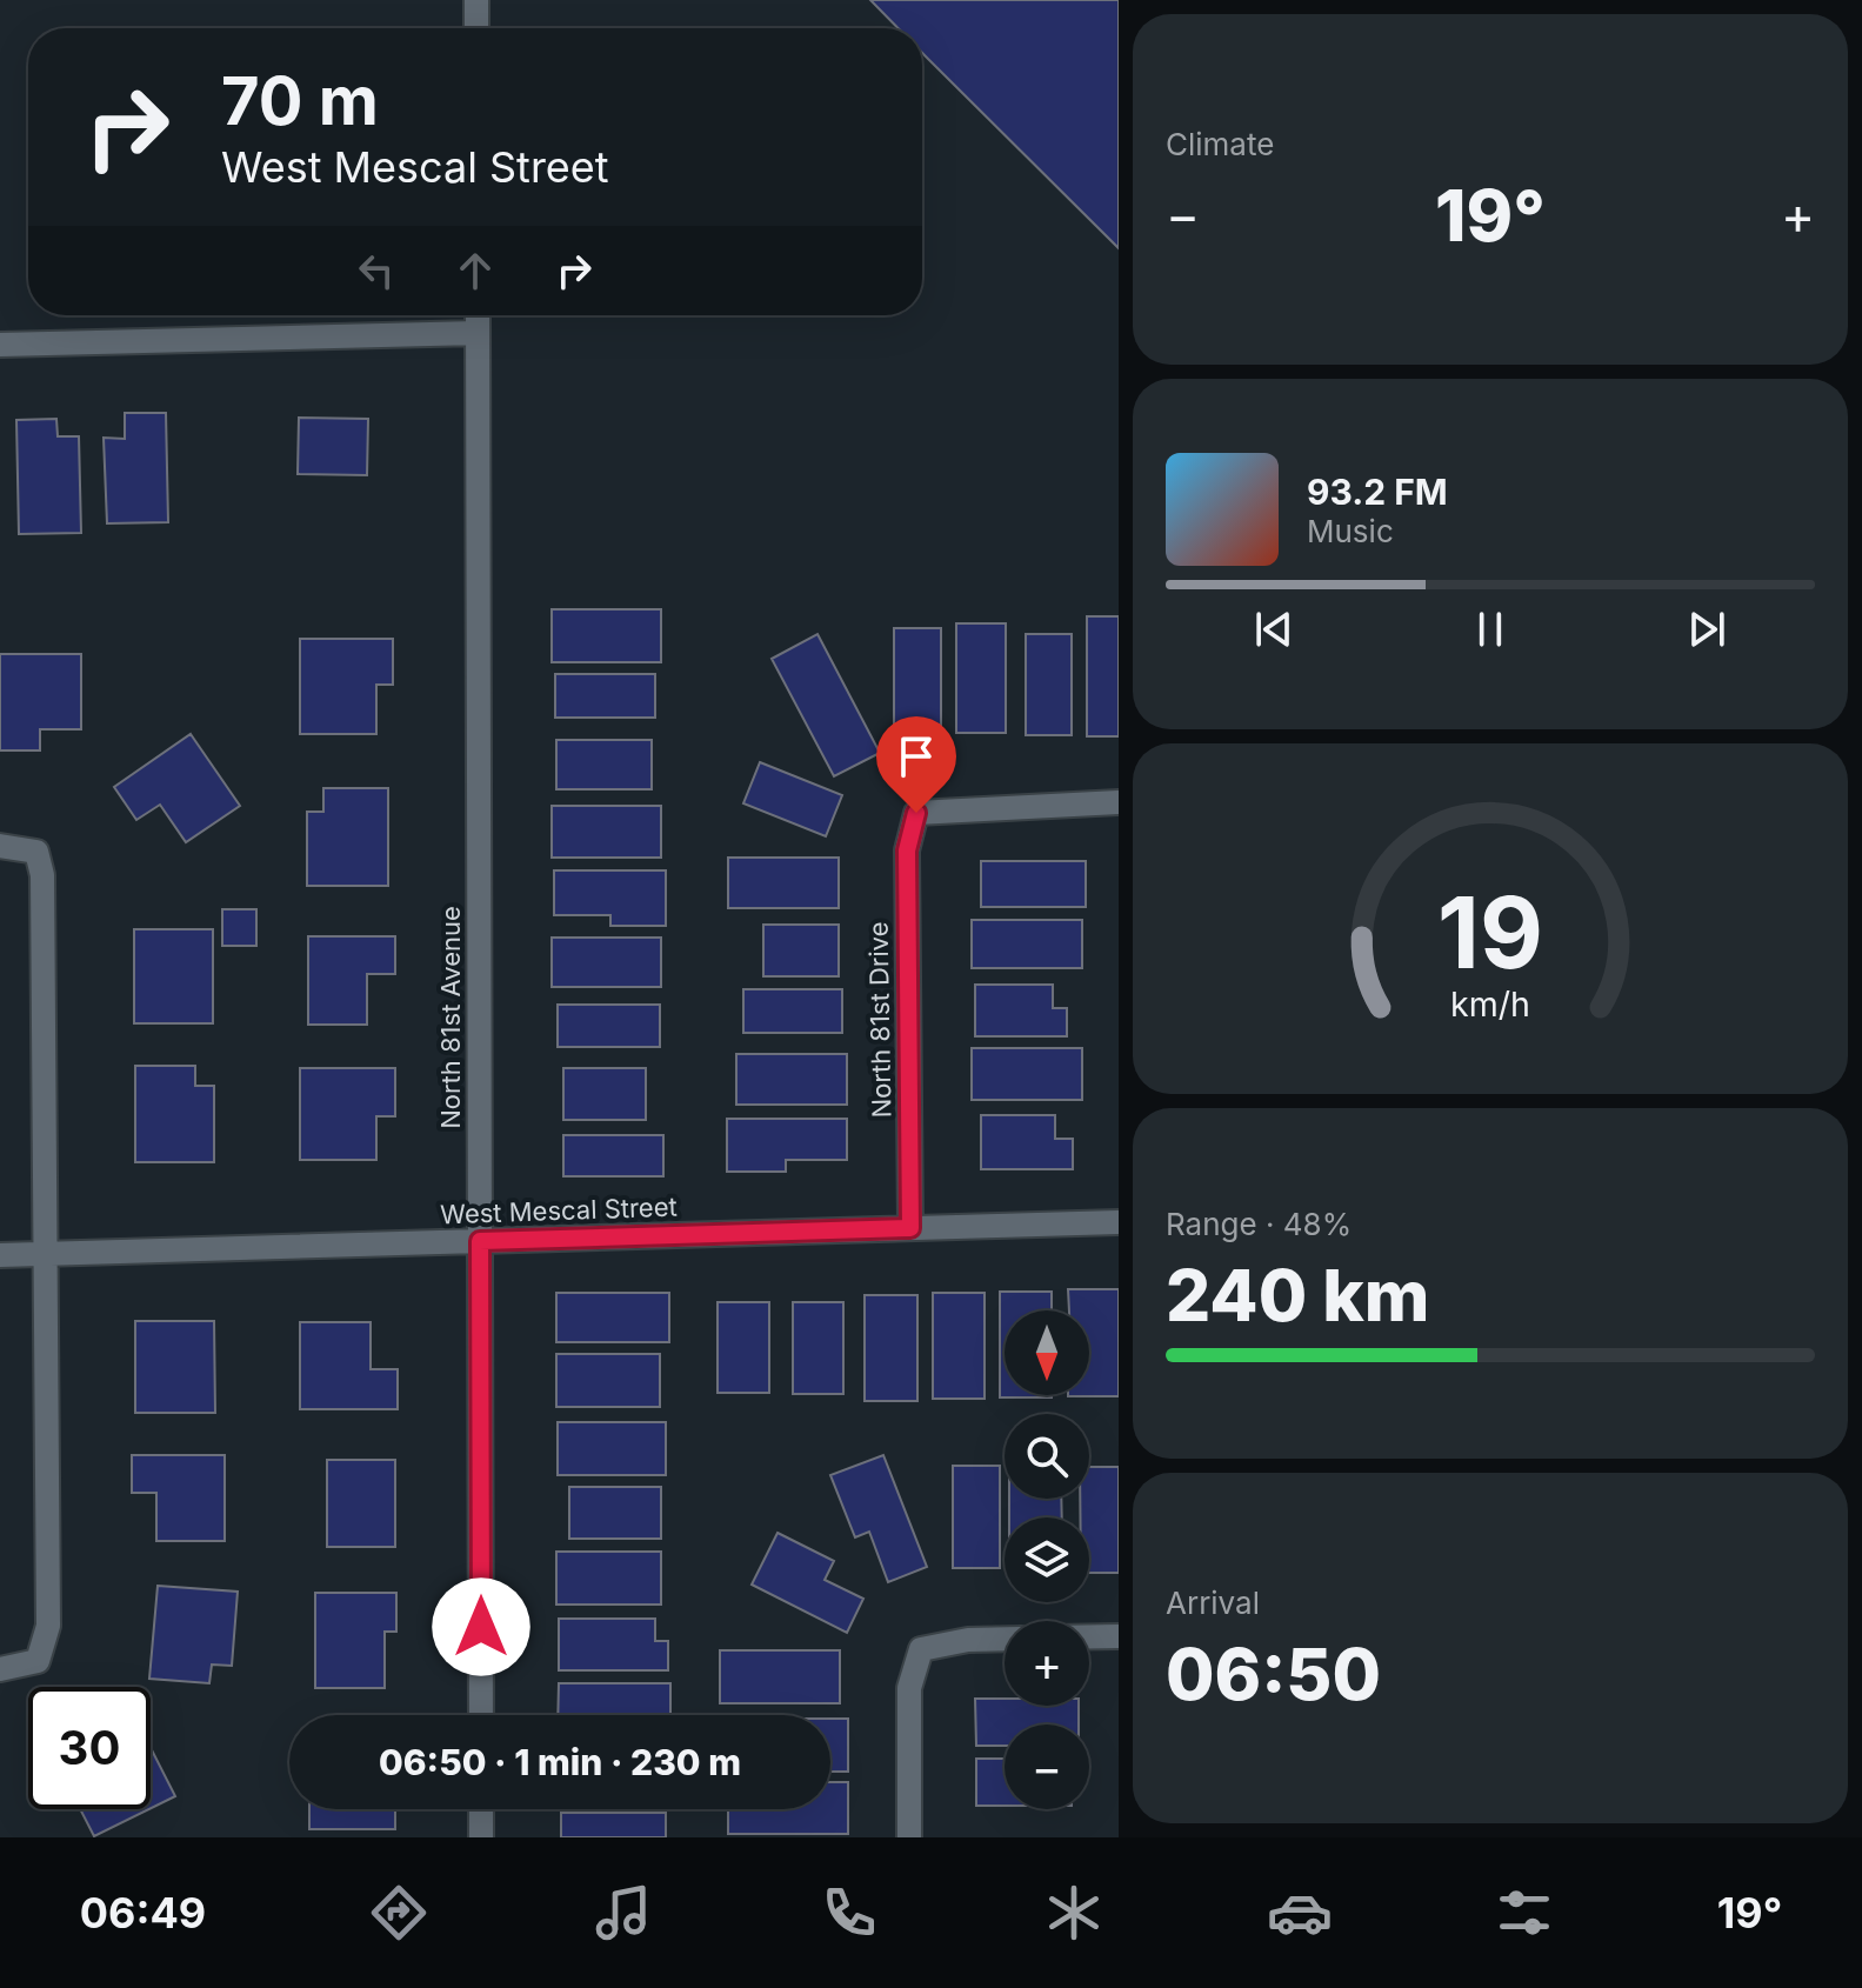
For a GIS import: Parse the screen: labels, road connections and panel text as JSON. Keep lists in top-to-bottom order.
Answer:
{
  "streets": {
    "street": ["North 81st Avenue", "North 81st Drive", "West Mescal Street"]
  },
  "crossings": [
    ["North 81st Avenue", "West Mescal Street"],
    ["North 81st Drive", "West Mescal Street"]
  ],
  "north": "bottom",
  "page": {
    "tile": [
      "Climate",
      ["Range · 48%", "240 km"],
      ["Arrival", "06:50"]
    ],
    "turn": ["70 m", "West Mescal Street"],
    "heat": ["−", "19°", "+"],
    "song": ["93.2 FM", "Music"],
    "map_buttons": ["+", "−"],
    "limit": "30",
    "trip": "06:50 · 1 min · 230 m",
    "tabs": ["06:49", "19°"],
    "gauge": ["19", "km/h"]
  }
}
